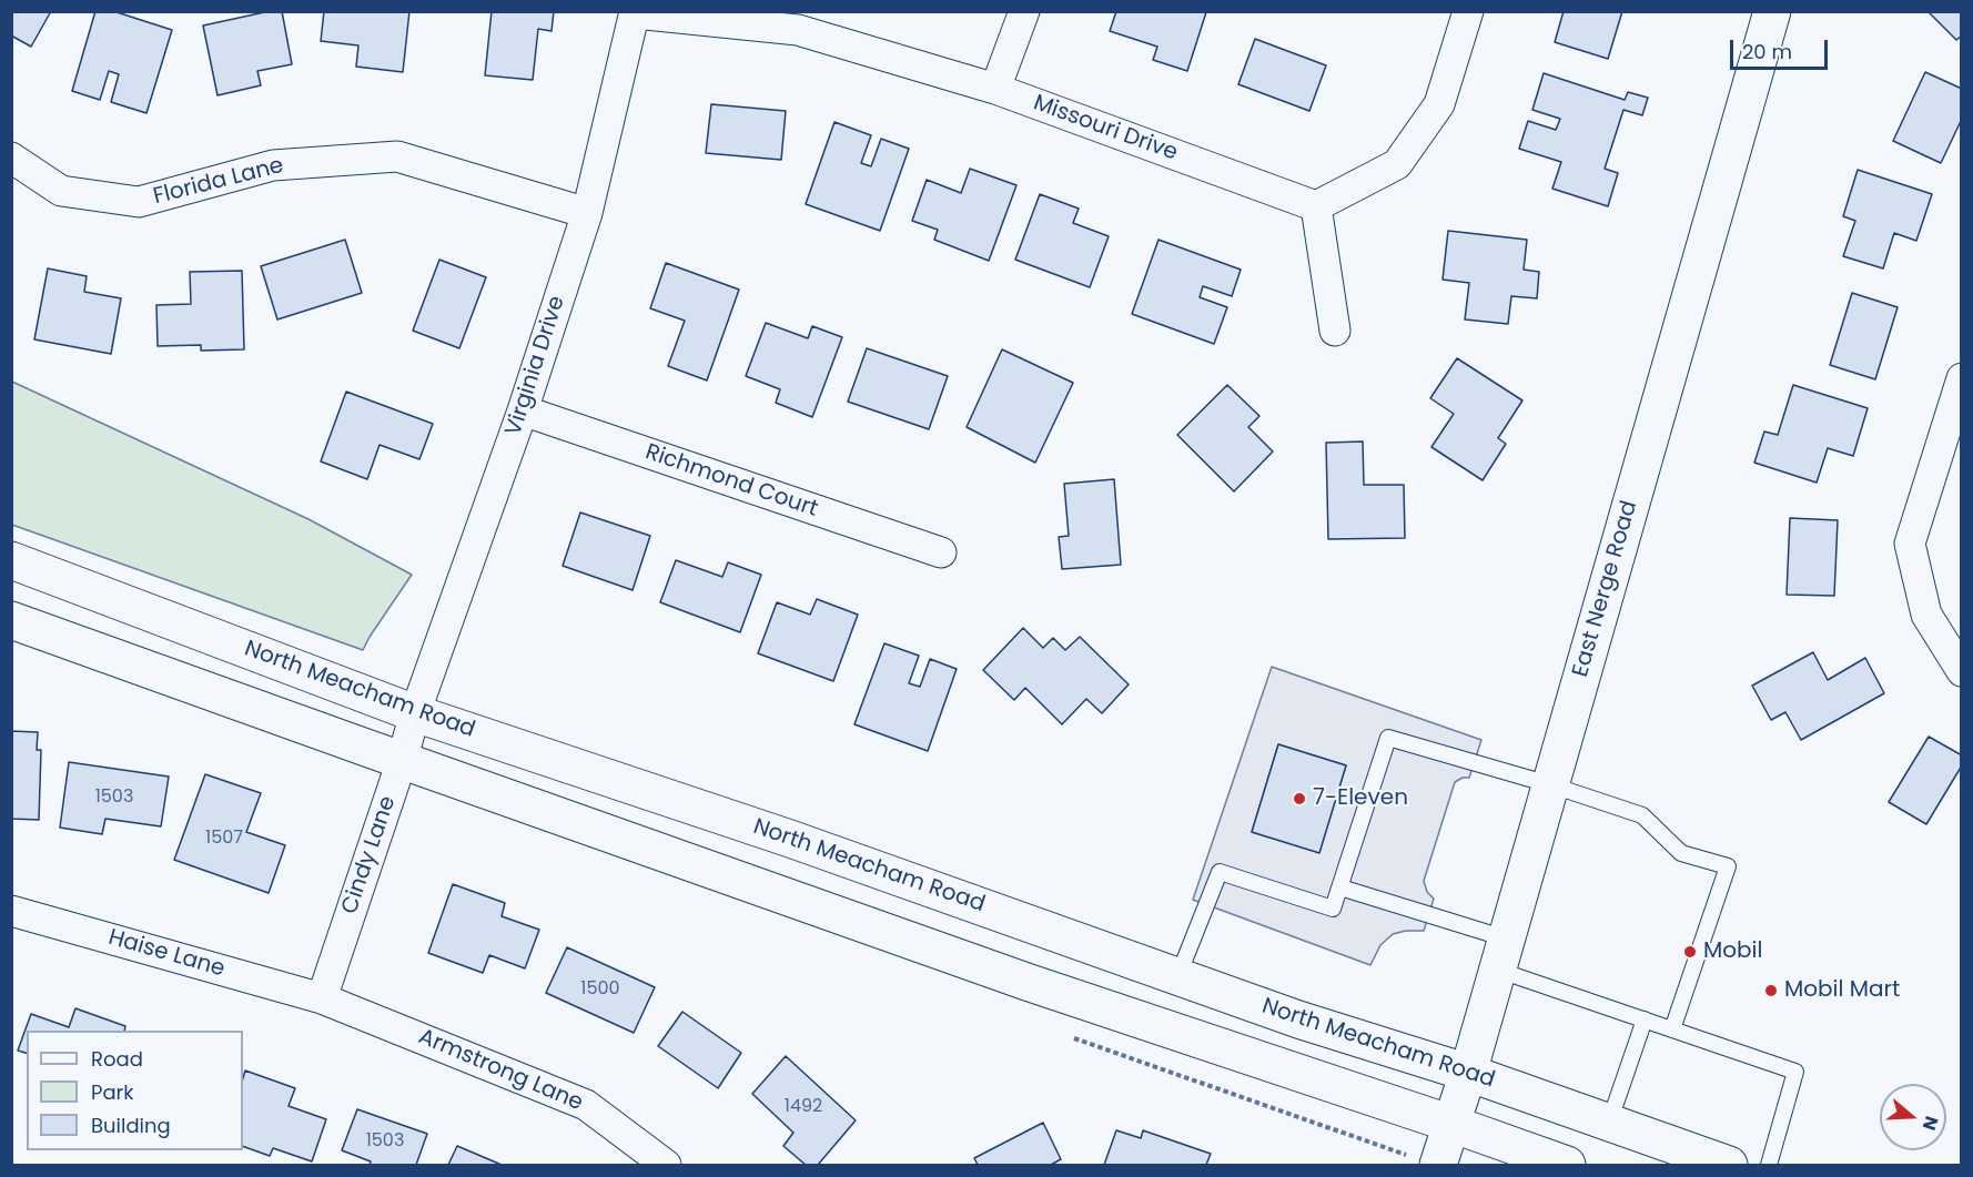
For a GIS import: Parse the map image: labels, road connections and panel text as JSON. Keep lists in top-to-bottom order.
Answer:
{
  "streets": {
    "main road": ["East Nerge Road", "North Meacham Road"],
    "street": [
      "Missouri Drive",
      "Florida Lane",
      "Virginia Drive",
      "Richmond Court",
      "Cindy Lane",
      "Haise Lane",
      "Armstrong Lane"
    ]
  },
  "crossings": [
    ["Missouri Drive", "Virginia Drive"],
    ["Florida Lane", "Virginia Drive"],
    ["Virginia Drive", "Richmond Court"],
    ["Virginia Drive", "North Meacham Road"],
    ["Virginia Drive", "Cindy Lane"],
    ["East Nerge Road", "North Meacham Road"],
    ["North Meacham Road", "Cindy Lane"],
    ["Cindy Lane", "Haise Lane"],
    ["Cindy Lane", "Armstrong Lane"],
    ["Haise Lane", "Armstrong Lane"]
  ],
  "places": ["7-Eleven", "Mobil", "Mobil Mart"],
  "house_numbers": [
    "1503",
    "1507",
    "1500",
    "1492",
    "1503"
  ],
  "legend": ["Road", "Park", "Building"],
  "scale_bar": "20 m",
  "north": "right"
}
